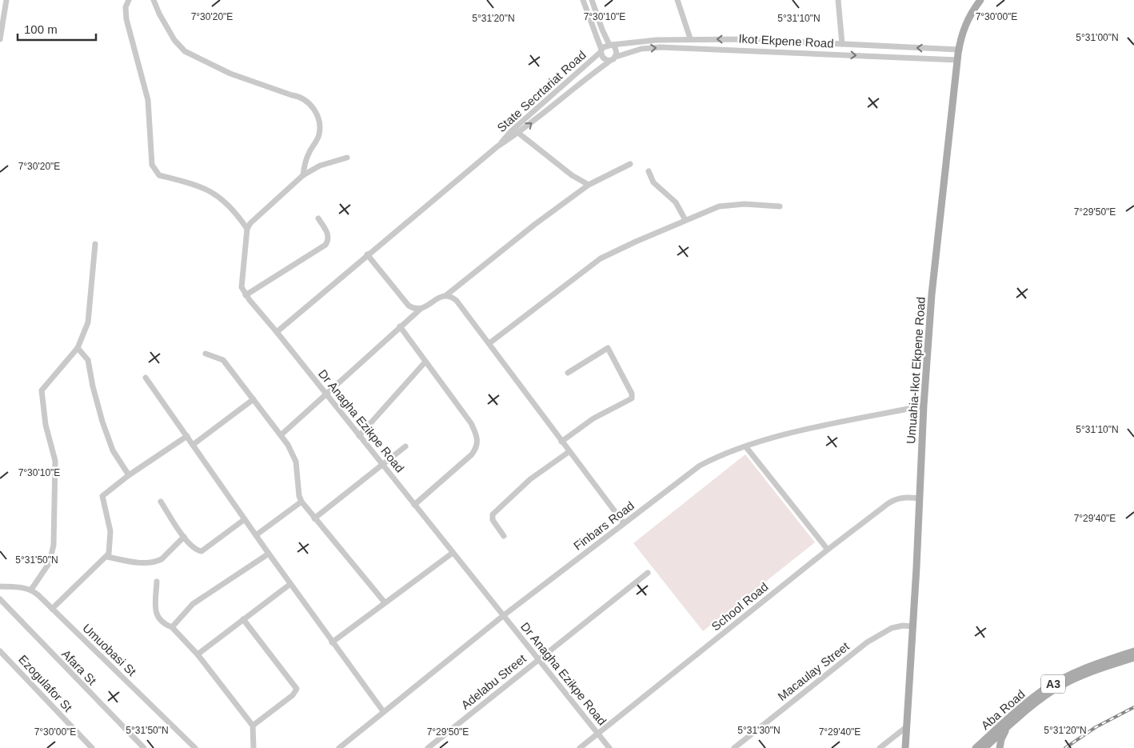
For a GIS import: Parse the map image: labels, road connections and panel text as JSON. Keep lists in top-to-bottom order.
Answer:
{
  "streets": {
    "main road": ["Umuahia-Ikot Ekpene Road", "A3", "Aba Road"],
    "street": [
      "Ikot Ekpene Road",
      "State Secrtariat Road",
      "Dr Anagha Ezikpe Road",
      "Finbars Road",
      "School Road",
      "Umuobasi St",
      "Afara St",
      "Macaulay Street",
      "Adelabu Street",
      "Ezogulafor St"
    ]
  },
  "crossings": [
    ["Ikot Ekpene Road", "State Secrtariat Road"],
    ["Ikot Ekpene Road", "Umuahia-Ikot Ekpene Road"],
    ["Umuahia-Ikot Ekpene Road", "Finbars Road"],
    ["Umuahia-Ikot Ekpene Road", "School Road"],
    ["Umuahia-Ikot Ekpene Road", "Macaulay Street"],
    ["Dr Anagha Ezikpe Road", "Finbars Road"],
    ["Dr Anagha Ezikpe Road", "School Road"],
    ["Dr Anagha Ezikpe Road", "Adelabu Street"]
  ],
  "scale_bar": "100 m",
  "coordinates": [
    "7°30'10\"E",
    "7°30'00\"E",
    "7°30'20\"E",
    "5°31'20\"N",
    "5°31'10\"N",
    "5°31'00\"N",
    "7°29'50\"E",
    "7°29'40\"E",
    "5°31'50\"N",
    "5°31'30\"N"
  ]
}
